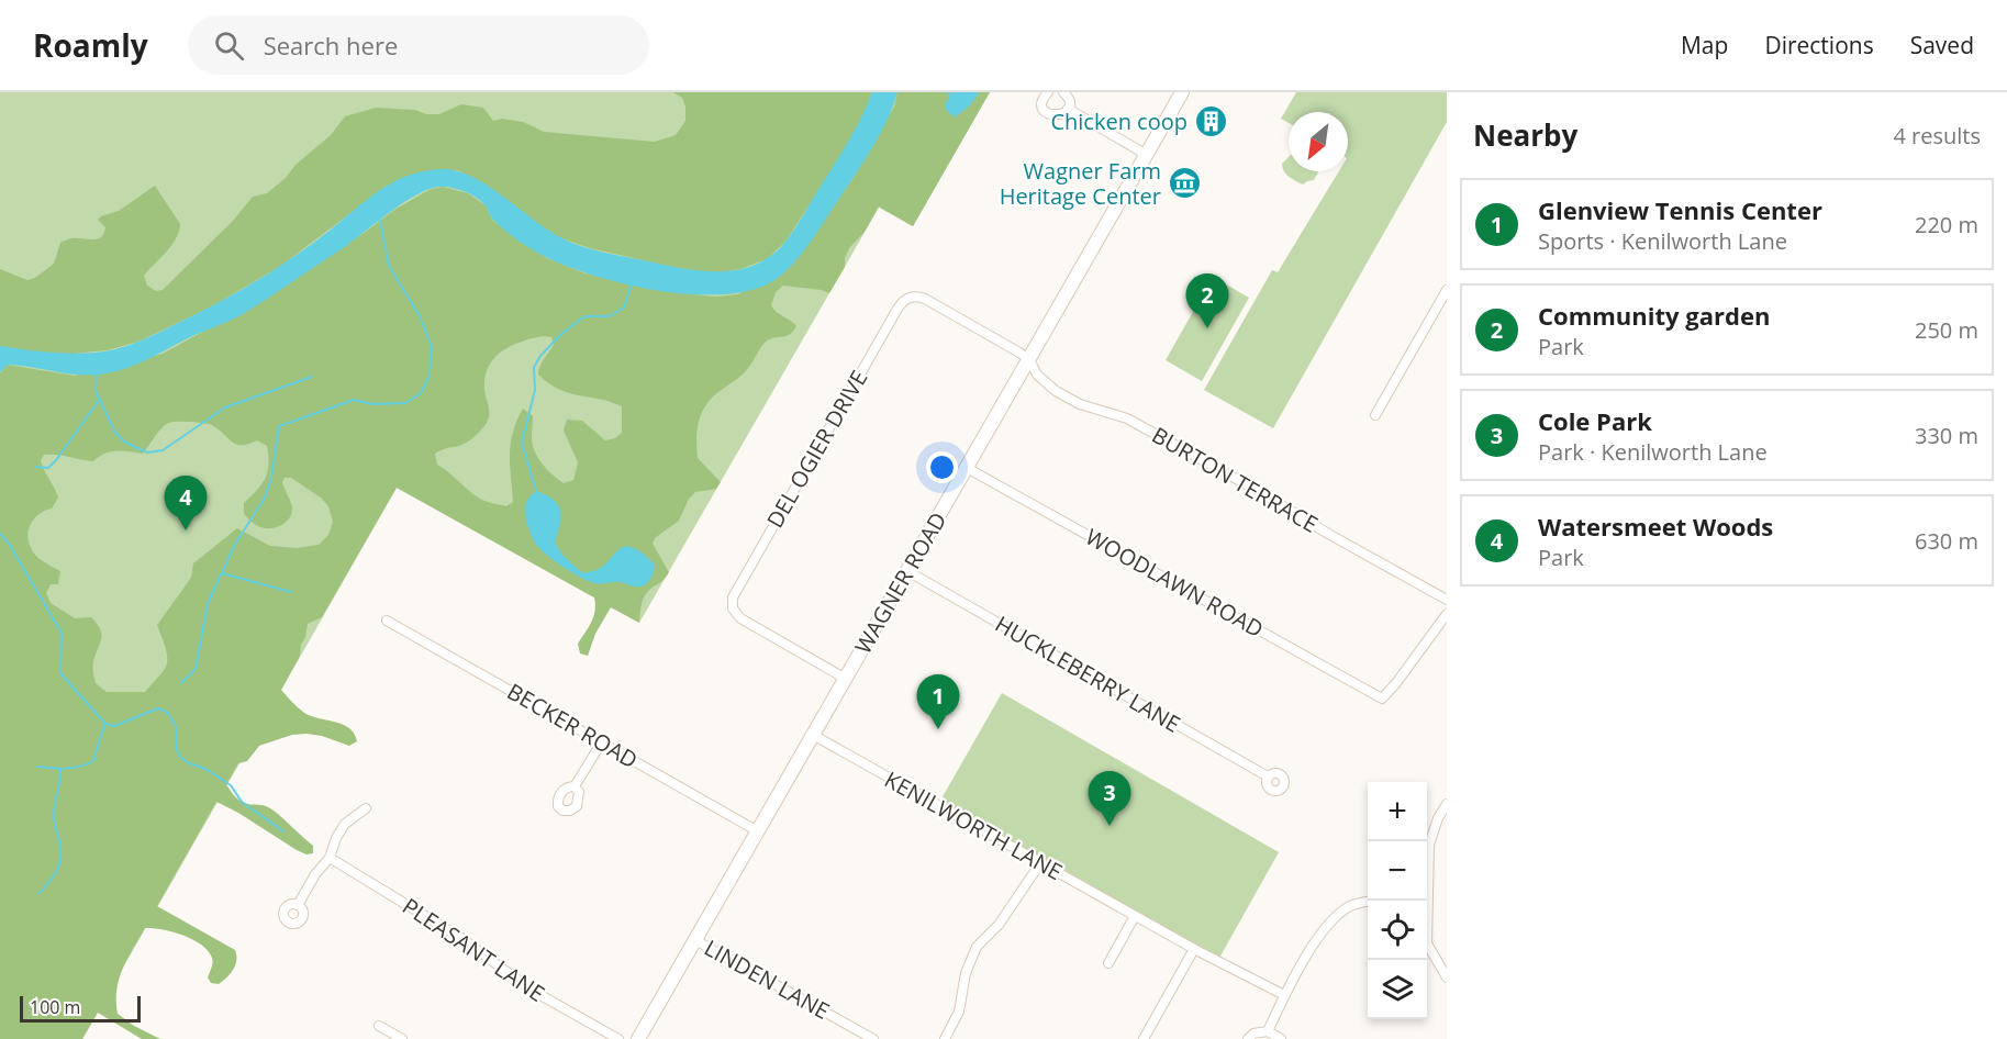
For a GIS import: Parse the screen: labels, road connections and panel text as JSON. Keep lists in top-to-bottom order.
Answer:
{
  "streets": {
    "street": [
      "DEL OGIER DRIVE",
      "BURTON TERRACE",
      "WAGNER ROAD",
      "WOODLAWN ROAD",
      "HUCKLEBERRY LANE",
      "BECKER ROAD",
      "KENILWORTH LANE",
      "PLEASANT LANE",
      "LINDEN LANE"
    ]
  },
  "crossings": [
    ["DEL OGIER DRIVE", "BURTON TERRACE"],
    ["DEL OGIER DRIVE", "WAGNER ROAD"],
    ["BURTON TERRACE", "WAGNER ROAD"],
    ["WAGNER ROAD", "WOODLAWN ROAD"],
    ["WAGNER ROAD", "HUCKLEBERRY LANE"],
    ["WAGNER ROAD", "BECKER ROAD"],
    ["WAGNER ROAD", "KENILWORTH LANE"],
    ["WAGNER ROAD", "LINDEN LANE"]
  ],
  "places": {
    "building": ["Chicken coop"],
    "museum": ["Wagner Farm Heritage Center"]
  },
  "scale_bar": "100 m",
  "north": "bottom left",
  "page": {
    "header": "Roamly",
    "search": "Search here",
    "nav": ["Map", "Directions", "Saved"],
    "heading": ["Nearby", "4 results"],
    "list": [
      {
        "mark": "1",
        "name": "Glenview Tennis Center",
        "note": "Sports · Kenilworth Lane",
        "value": "220 m"
      },
      {
        "mark": "2",
        "name": "Community garden",
        "note": "Park",
        "value": "250 m"
      },
      {
        "mark": "3",
        "name": "Cole Park",
        "note": "Park · Kenilworth Lane",
        "value": "330 m"
      },
      {
        "mark": "4",
        "name": "Watersmeet Woods",
        "note": "Park",
        "value": "630 m"
      }
    ],
    "pins": [
      "2",
      "4",
      "1",
      "3"
    ],
    "map_buttons": ["+", "−"],
    "scale": "100 m"
  }
}
